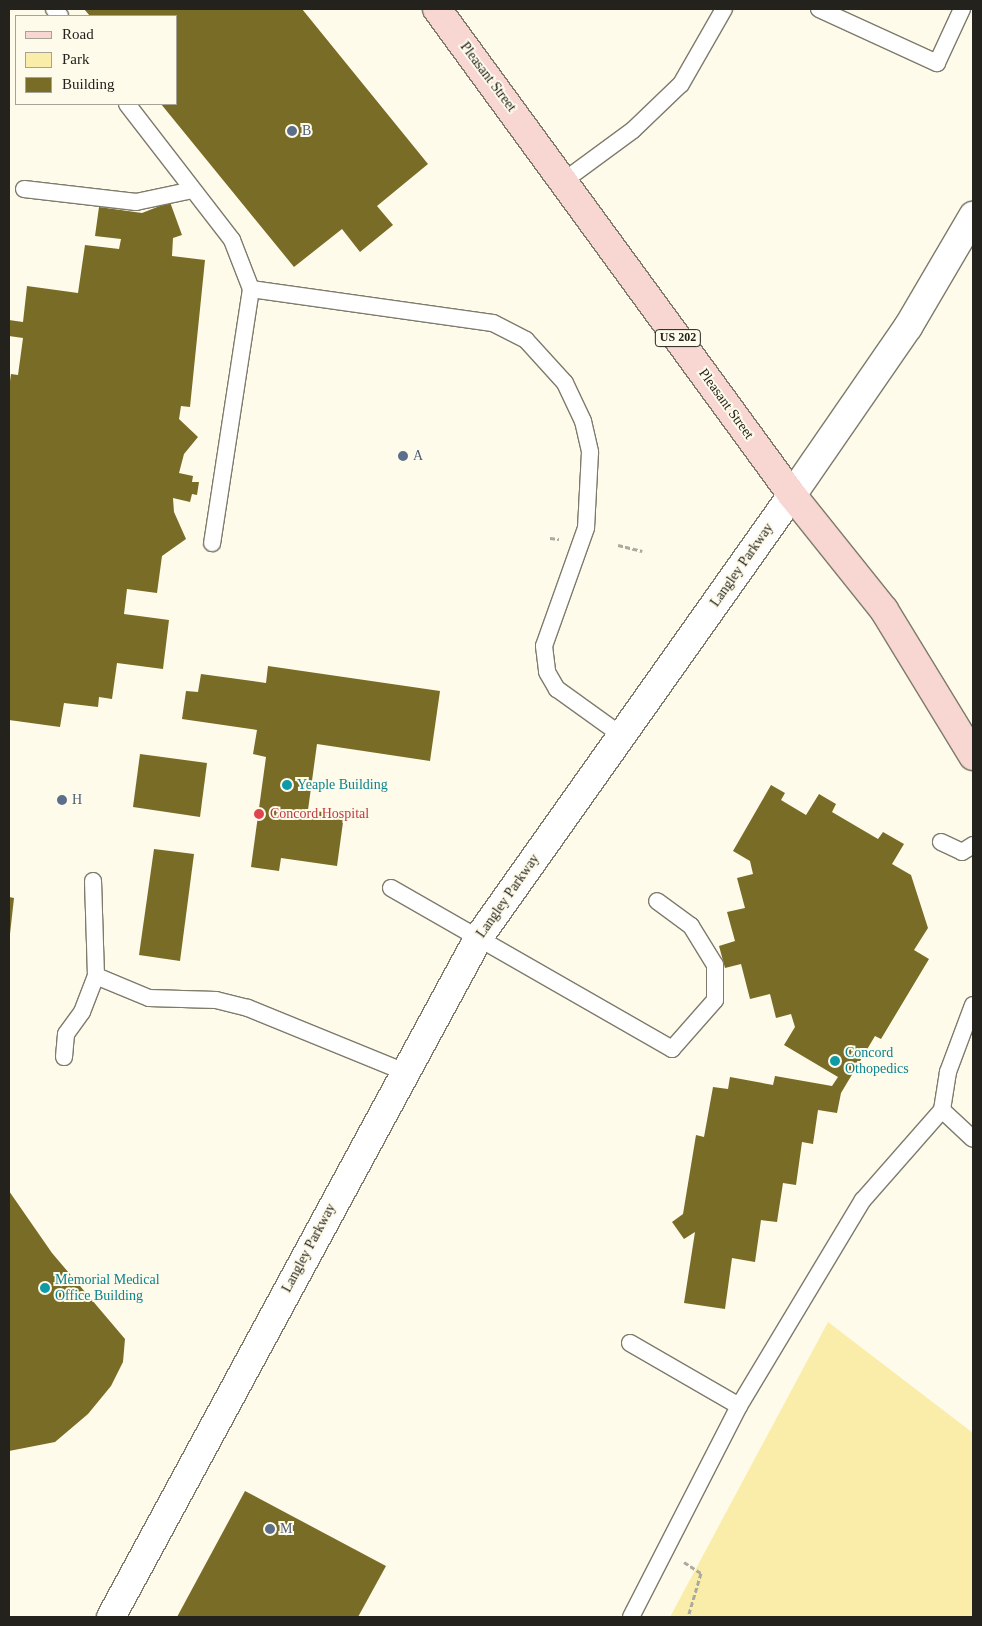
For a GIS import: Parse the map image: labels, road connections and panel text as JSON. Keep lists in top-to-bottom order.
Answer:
{
  "streets": {
    "main road": ["Pleasant Street", "US 202"],
    "street": ["Langley Parkway"]
  },
  "crossings": [
    ["Pleasant Street", "Langley Parkway"]
  ],
  "places": [
    "B",
    "A",
    "Yeaple Building",
    "H",
    "Concord Hospital",
    "Concord Othopedics",
    "Memorial Medical Office Building",
    "M"
  ],
  "legend": ["Road", "Park", "Building"]
}
